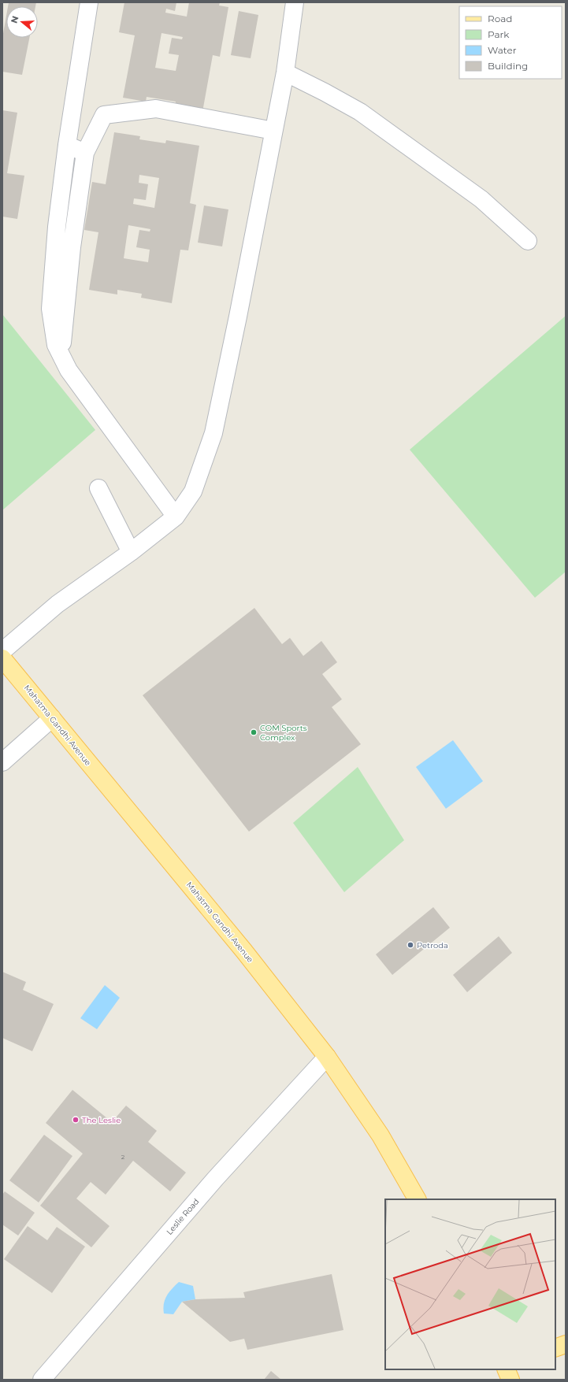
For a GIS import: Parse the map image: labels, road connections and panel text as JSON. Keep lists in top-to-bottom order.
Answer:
{
  "streets": {
    "main road": ["Mahatma Gandhi Avenue"],
    "street": ["Leslie Road"]
  },
  "crossings": [
    ["Mahatma Gandhi Avenue", "Leslie Road"]
  ],
  "places": ["COM Sports Complex", "Petroda", "The Leslie"],
  "house_numbers": ["2"],
  "legend": [
    "Road",
    "Park",
    "Water",
    "Building"
  ],
  "north": "left"
}
